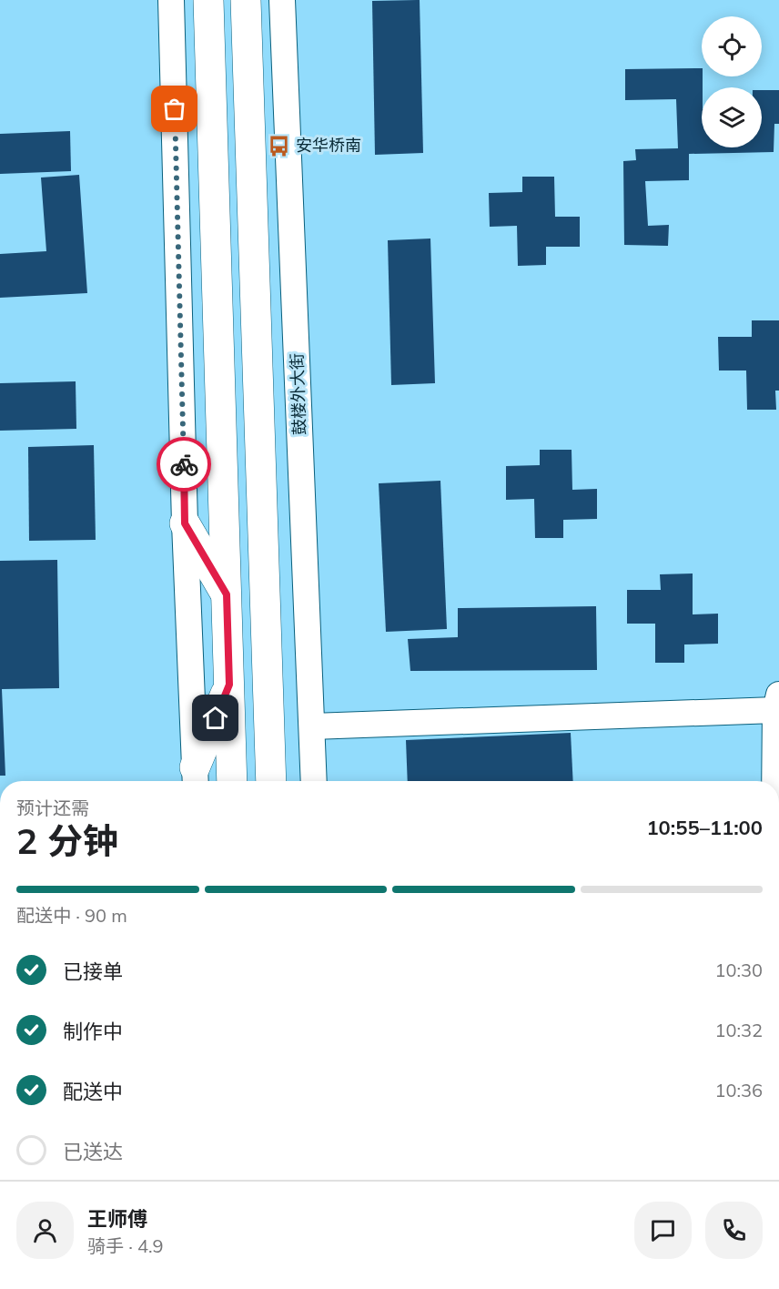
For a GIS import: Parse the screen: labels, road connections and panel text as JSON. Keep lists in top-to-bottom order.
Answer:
{
  "streets": {
    "street": ["鼓楼外大街"]
  },
  "places": {
    "bus stop": ["安华桥南"]
  },
  "page": {
    "heading": ["2 分钟", "预计还需", "10:55–11:00"],
    "panel": ["王师傅", "骑手 · 4.9"],
    "bar": "配送中 · 90 m",
    "list": [
      ["已接单", "10:30"],
      ["制作中", "10:32"],
      ["配送中", "10:36"],
      "已送达"
    ]
  }
}
